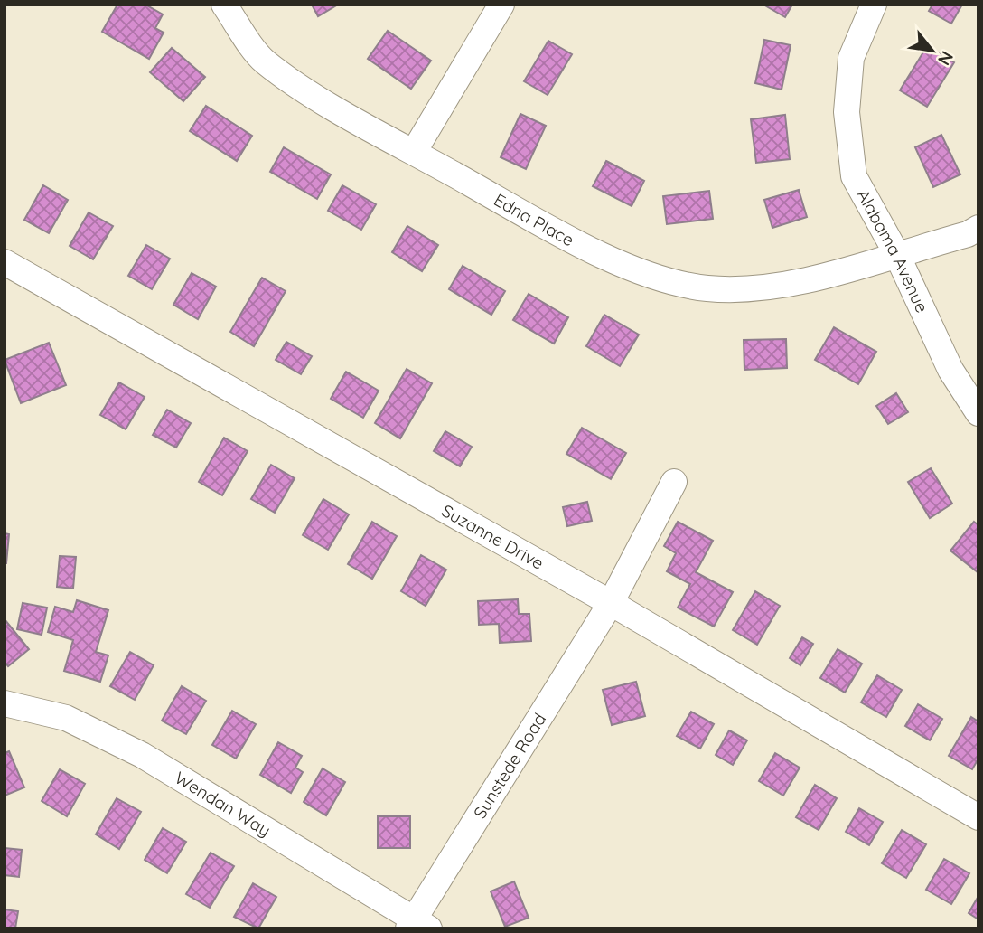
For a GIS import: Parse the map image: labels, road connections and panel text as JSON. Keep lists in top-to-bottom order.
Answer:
{
  "streets": {
    "street": [
      "Edna Place",
      "Alabama Avenue",
      "Suzanne Drive",
      "Sunstede Road",
      "Wendan Way"
    ]
  },
  "crossings": [
    ["Edna Place", "Alabama Avenue"],
    ["Suzanne Drive", "Sunstede Road"],
    ["Sunstede Road", "Wendan Way"]
  ],
  "north": "bottom right"
}
